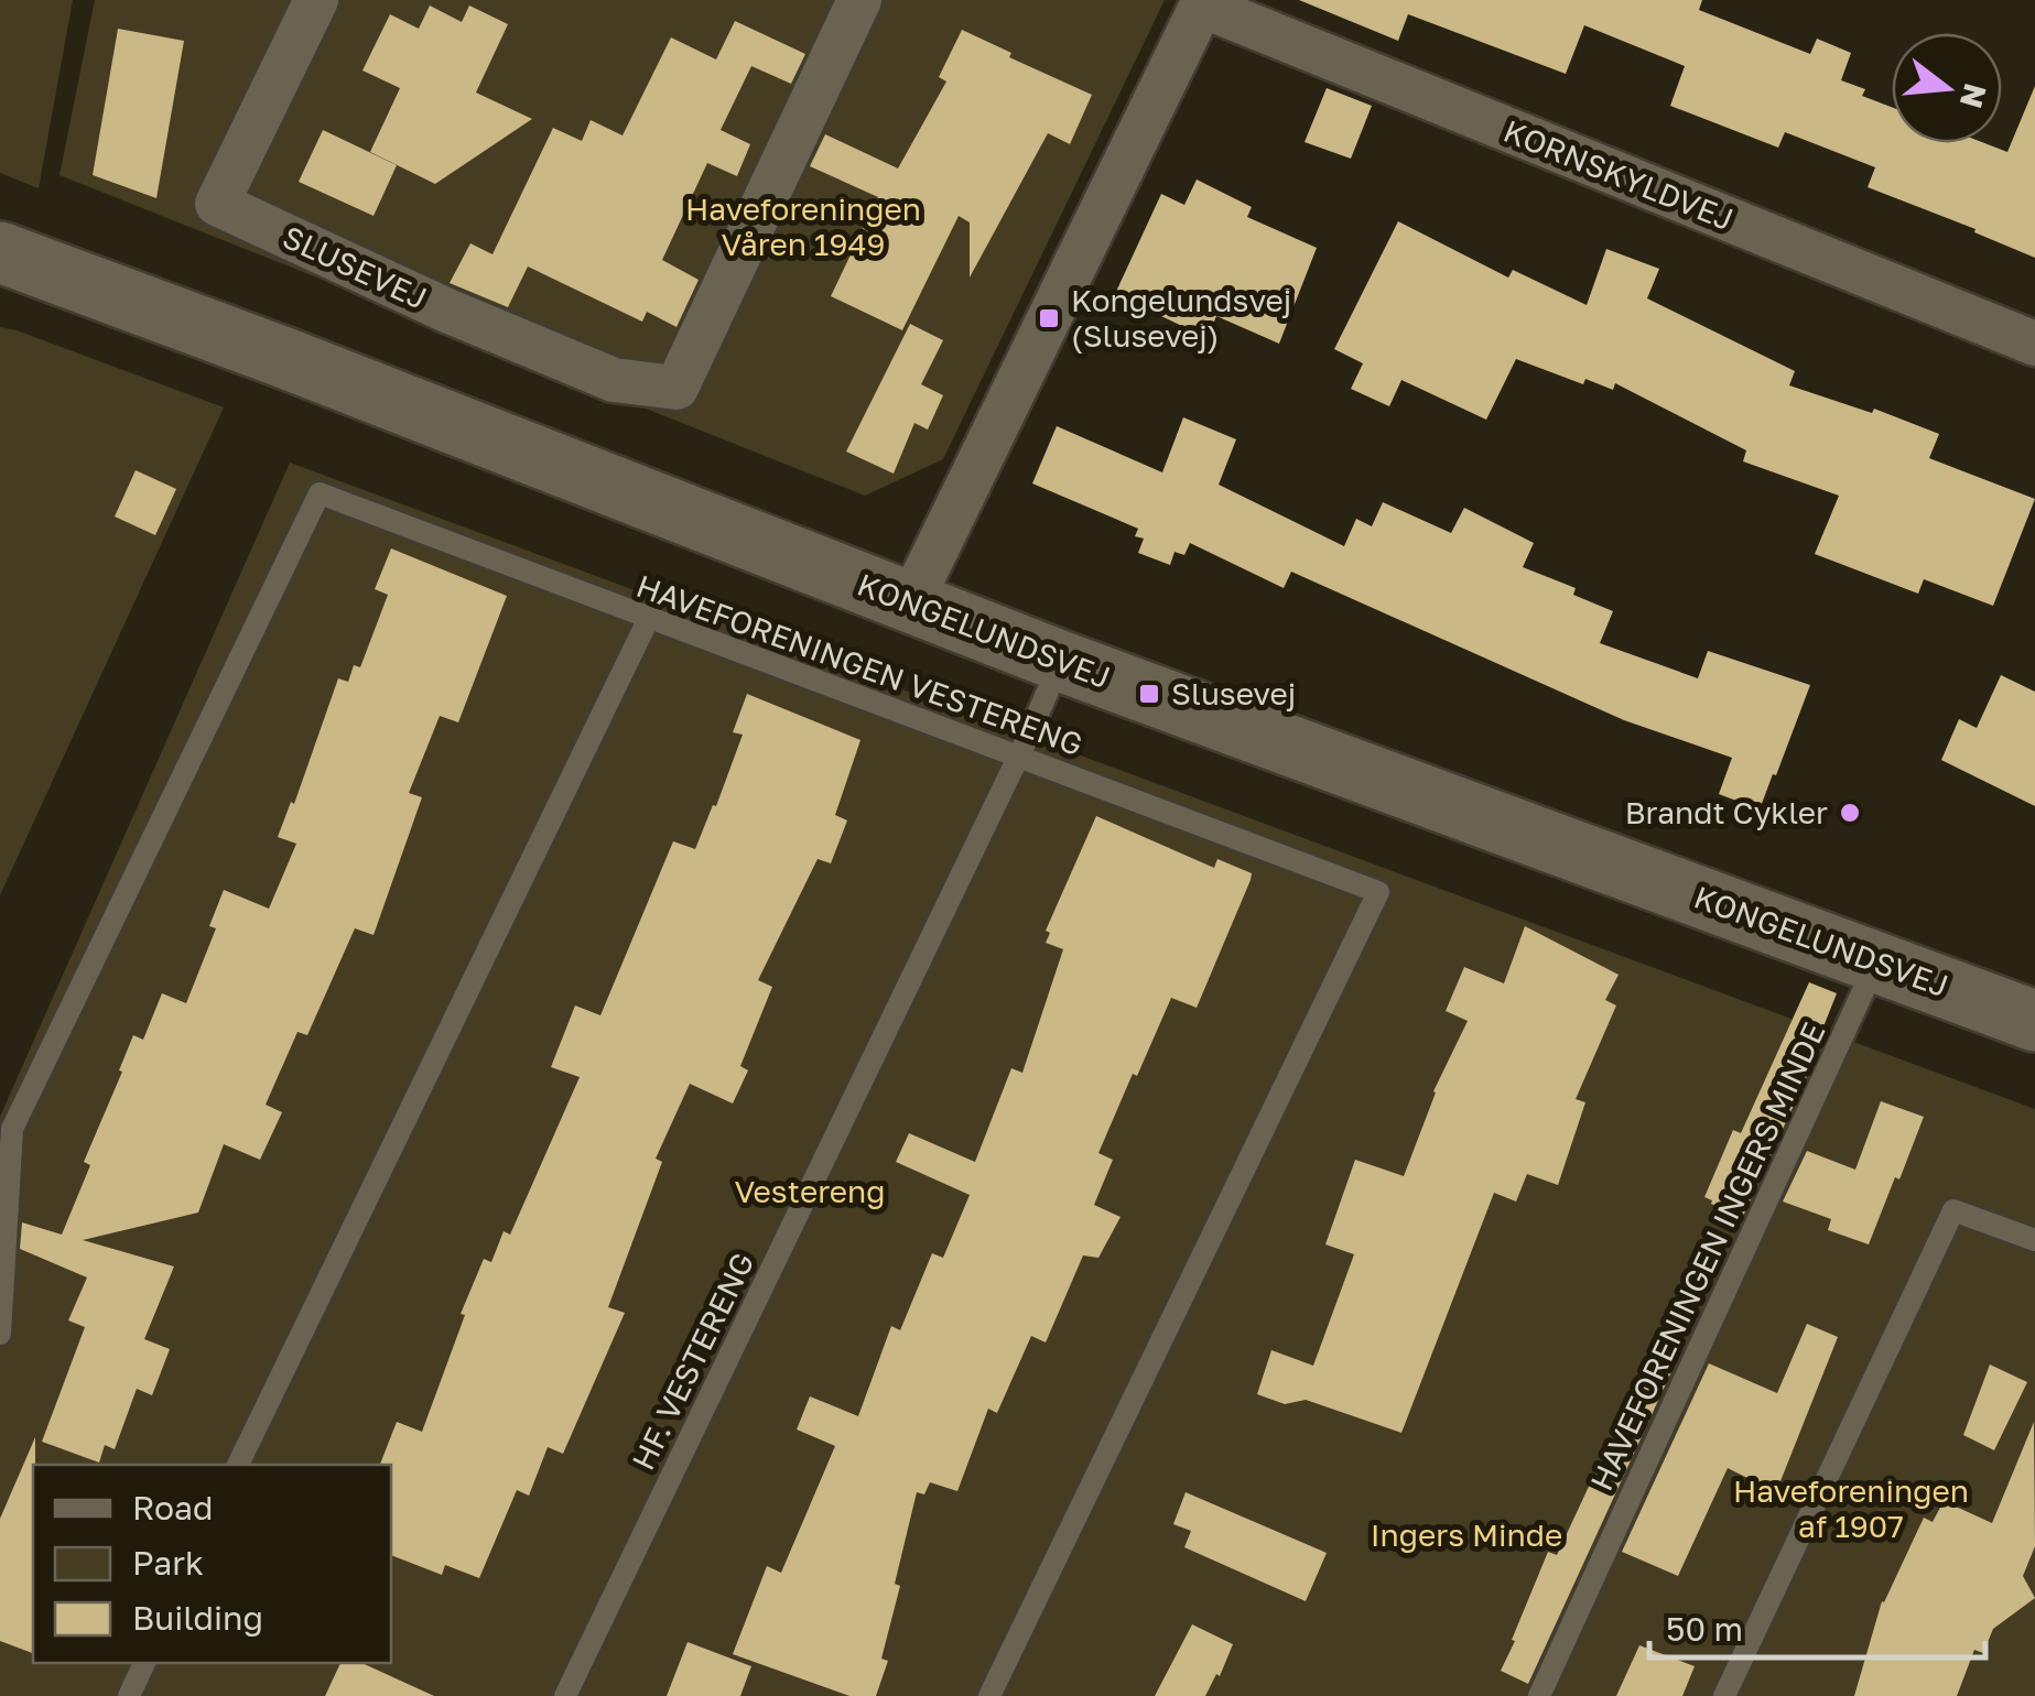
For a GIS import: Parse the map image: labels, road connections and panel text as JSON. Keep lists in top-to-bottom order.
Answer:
{
  "streets": {
    "street": ["KORNSKYLDVEJ", "SLUSEVEJ", "KONGELUNDSVEJ"],
    "lane": ["HAVEFORENINGEN VESTERENG", "HAVEFORENINGEN INGERS MINDE", "HF. VESTERENG"]
  },
  "crossings": [
    ["KONGELUNDSVEJ", "HAVEFORENINGEN INGERS MINDE"],
    ["KONGELUNDSVEJ", "HF. VESTERENG"],
    ["HAVEFORENINGEN VESTERENG", "HF. VESTERENG"]
  ],
  "parks": [
    "Haveforeningen Våren 1949",
    "Vestereng",
    "Haveforeningen af 1907",
    "Ingers Minde"
  ],
  "places": {
    "transit": ["Kongelundsvej (Slusevej)", "Slusevej"],
    "other": ["Brandt Cykler"]
  },
  "legend": ["Road", "Park", "Building"],
  "scale_bar": "50 m",
  "north": "right"
}
